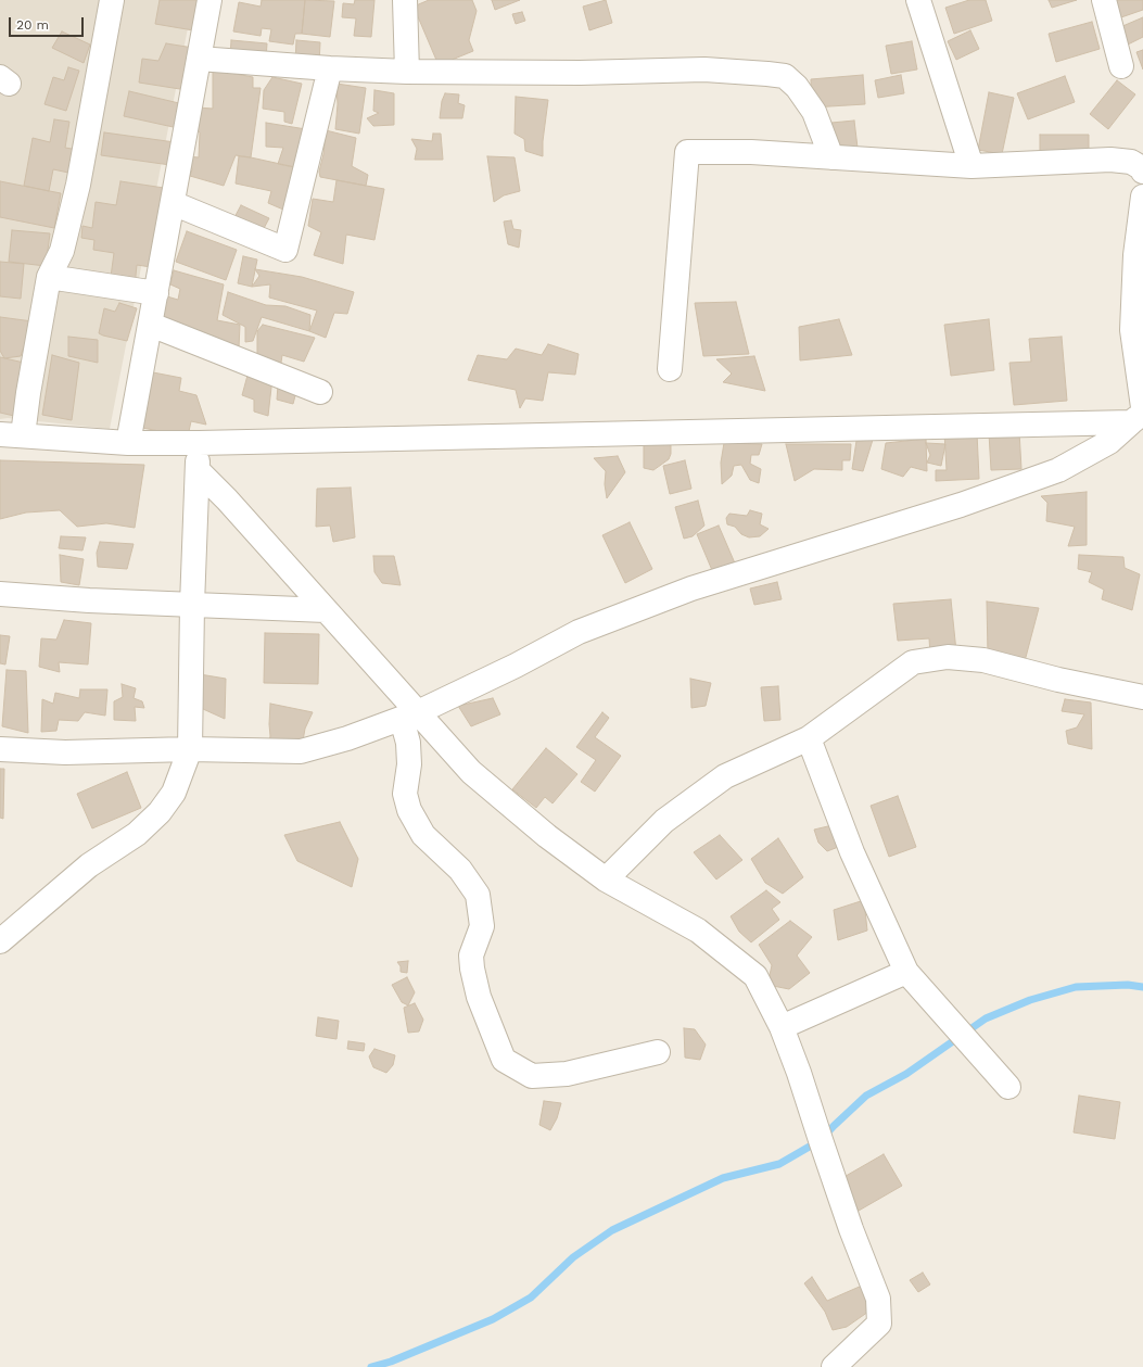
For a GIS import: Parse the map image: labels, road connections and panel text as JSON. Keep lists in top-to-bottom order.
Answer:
{
  "scale_bar": "20 m"
}
